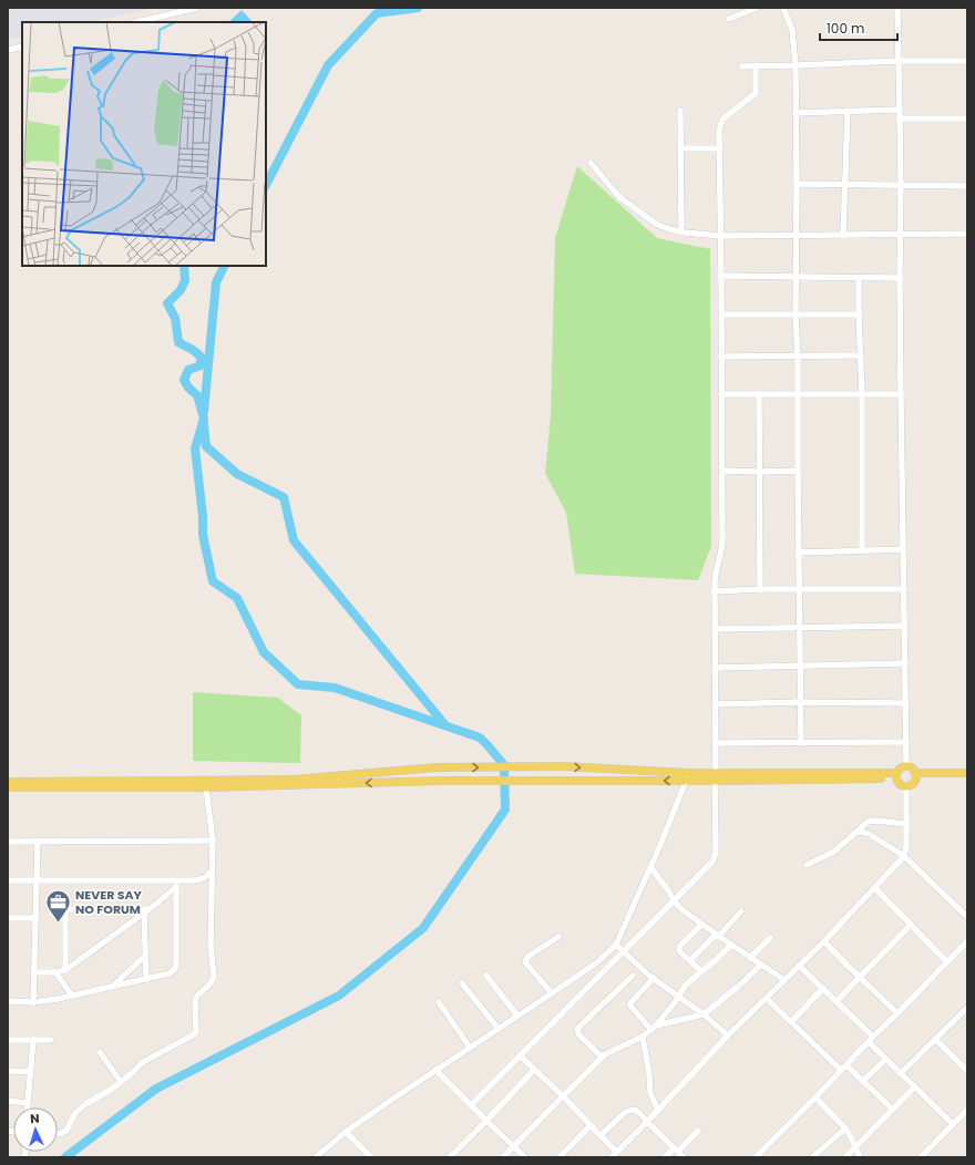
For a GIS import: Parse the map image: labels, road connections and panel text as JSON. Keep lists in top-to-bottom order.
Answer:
{
  "places": {
    "office": ["NEVER SAY NO FORUM"]
  },
  "scale_bar": "100 m",
  "north": "top"
}
